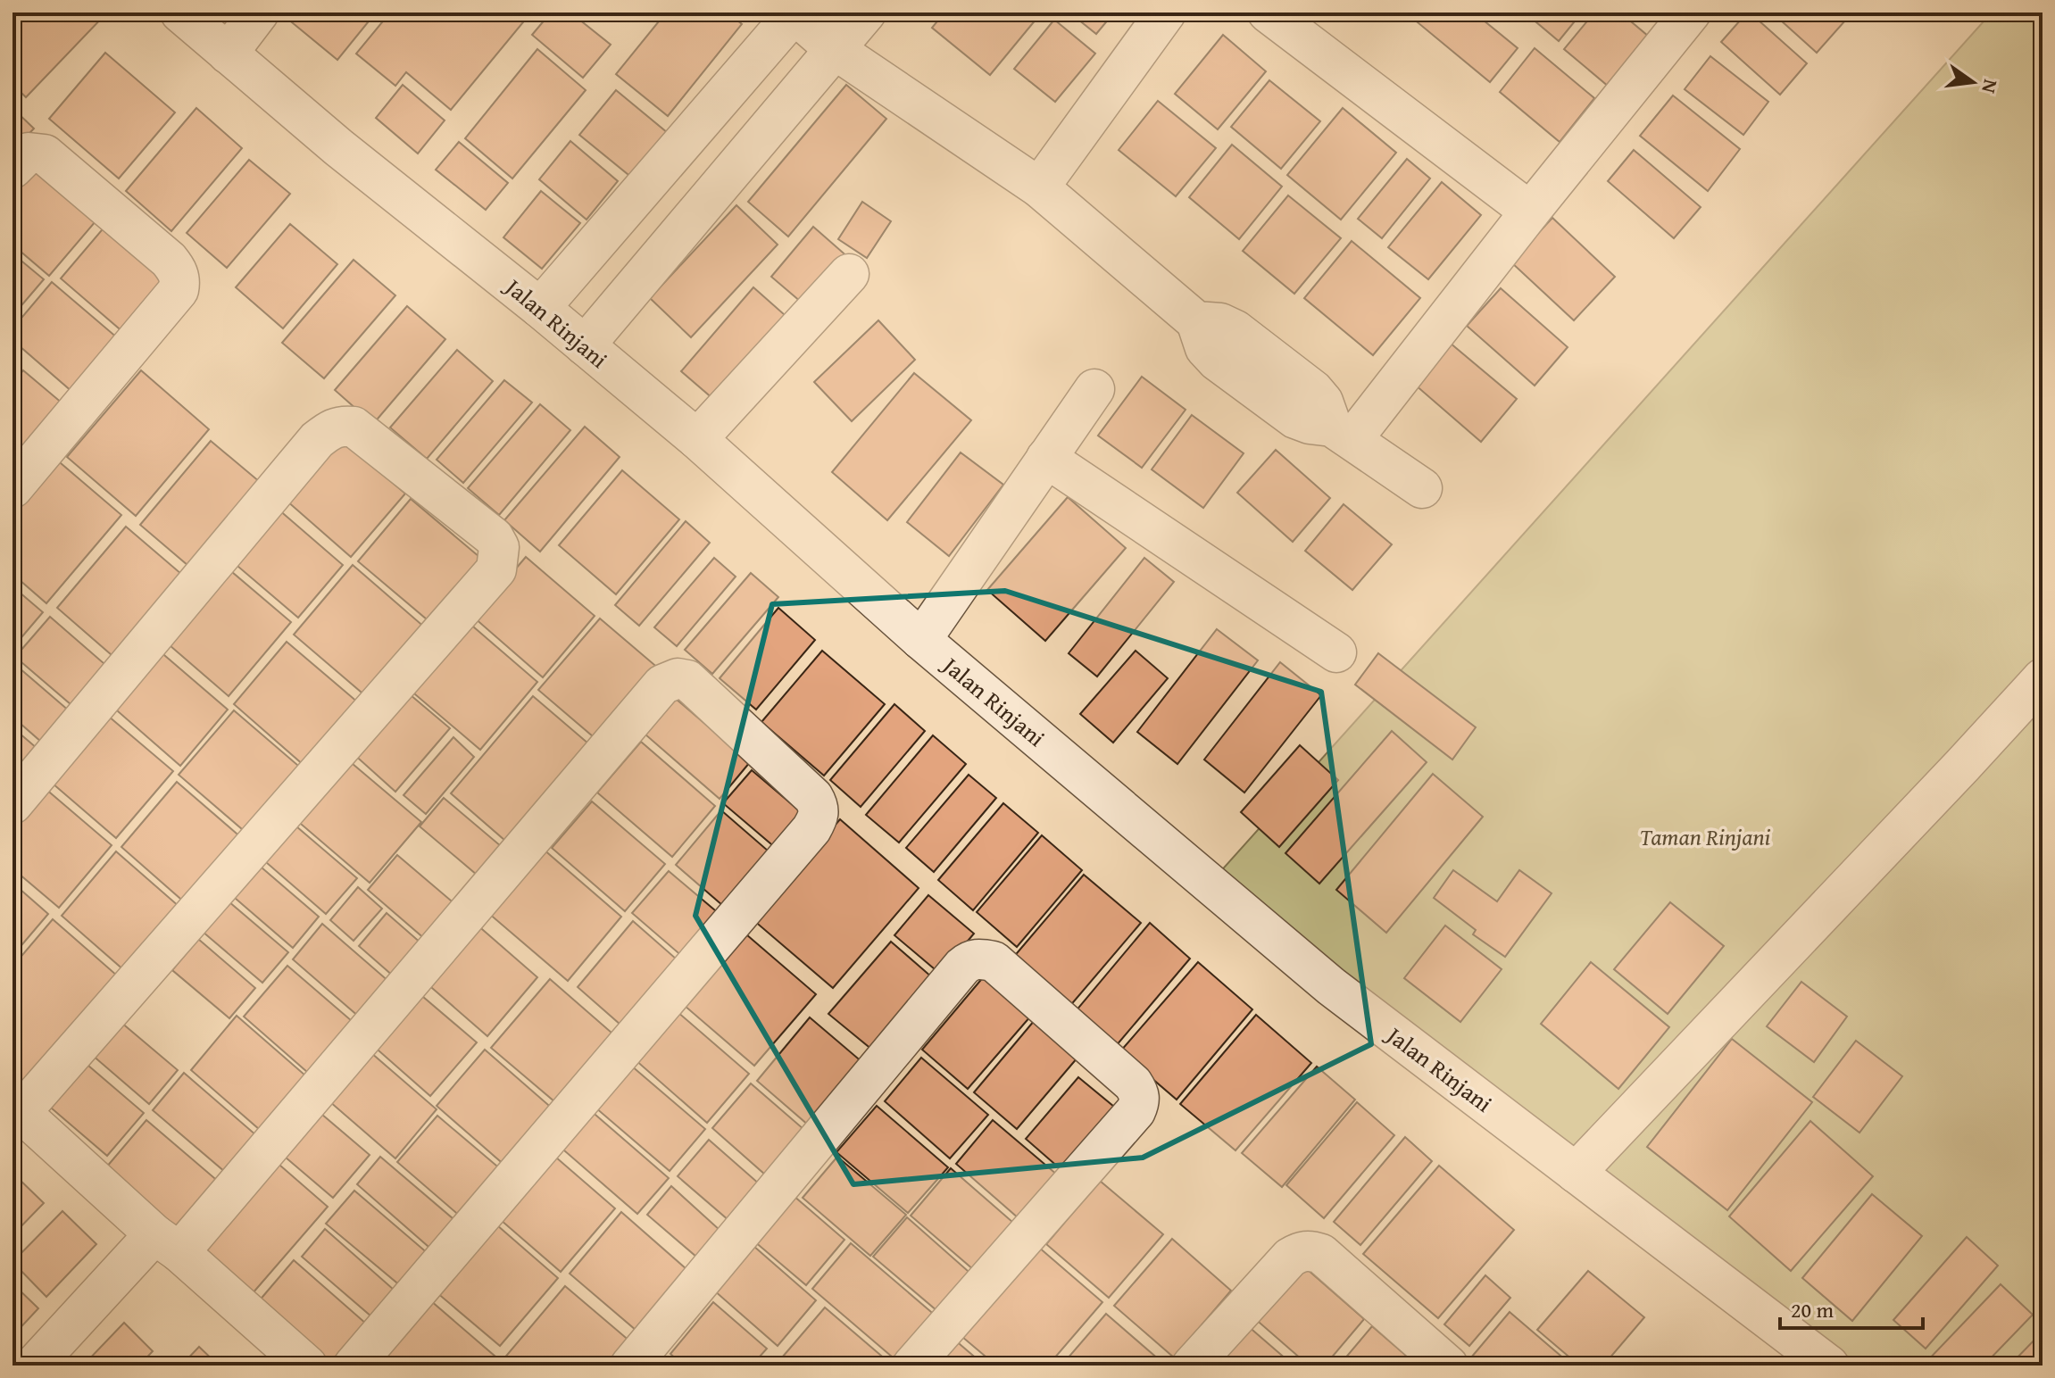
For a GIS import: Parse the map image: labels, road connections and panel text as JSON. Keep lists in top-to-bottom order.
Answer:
{
  "streets": {
    "street": ["Jalan Rinjani"]
  },
  "parks": ["Taman Rinjani"],
  "scale_bar": "20 m",
  "north": "right"
}
